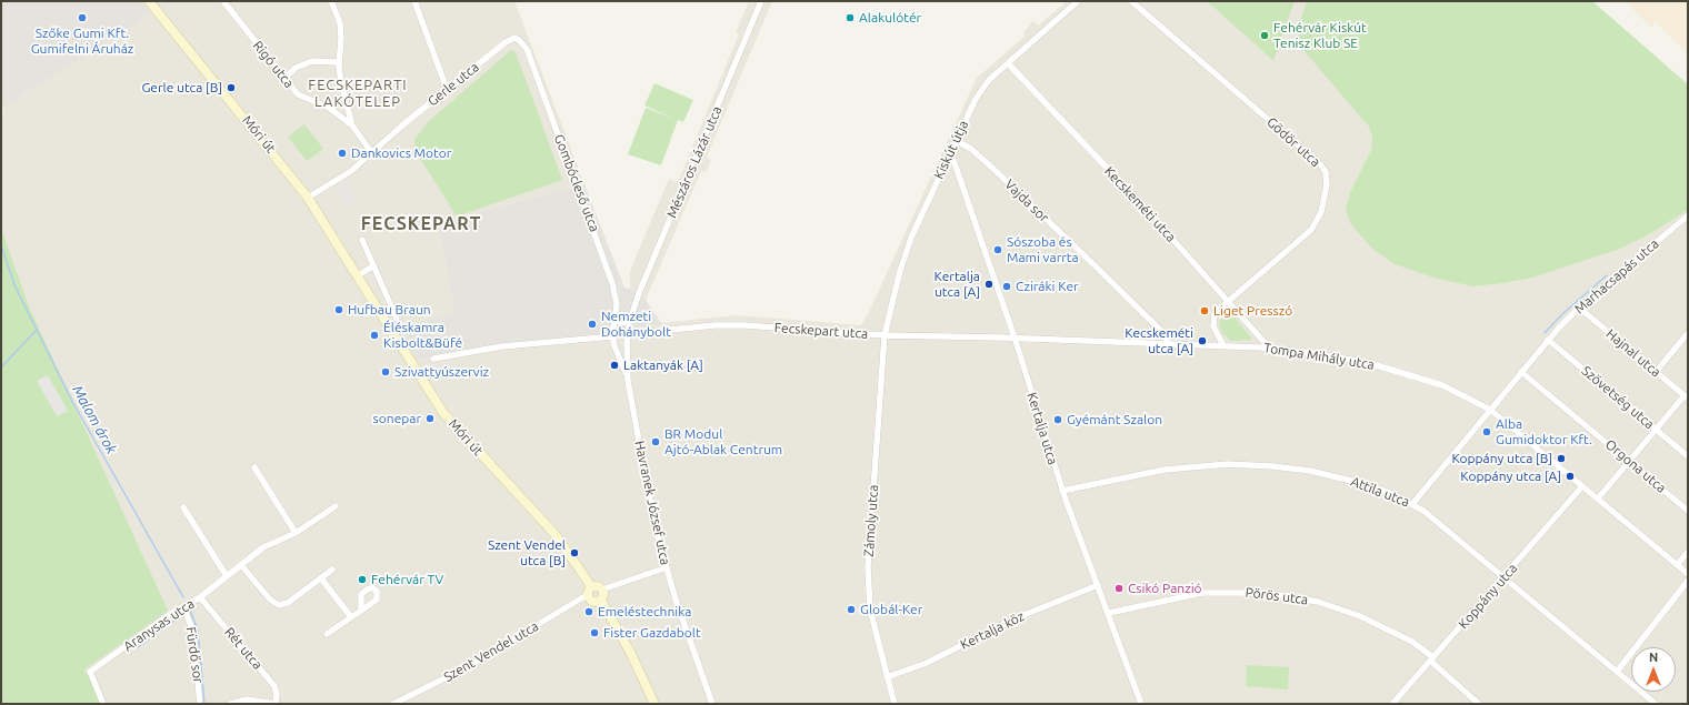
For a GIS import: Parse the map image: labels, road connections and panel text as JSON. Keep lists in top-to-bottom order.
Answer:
{
  "streets": {
    "main road": ["Móri út"],
    "street": [
      "Rigó utca",
      "Gerle utca",
      "Gödör utca",
      "Kiskút útja",
      "Mészáros Lázár utca",
      "Gombócleső utca",
      "Vajda sor",
      "Kecskeméti utca",
      "Marhacsapás utca",
      "Fecskepart utca",
      "Hajnal utca",
      "Tompa Mihály utca",
      "Szövetség utca",
      "Kertalja utca",
      "Orgona utca",
      "Attila utca",
      "Havranek József utca",
      "Zámoly utca",
      "Pörös utca",
      "Koppány utca",
      "Aranysas utca",
      "Kertalja köz",
      "Rét utca",
      "Szent Vendel utca",
      "Fürdő sor"
    ]
  },
  "crossings": [
    ["Rigó utca", "Gerle utca"],
    ["Gerle utca", "Móri út"],
    ["Gerle utca", "Gombócleső utca"],
    ["Móri út", "Szent Vendel utca"],
    ["Gödör utca", "Kecskeméti utca"],
    ["Kiskút útja", "Vajda sor"],
    ["Kiskút útja", "Kecskeméti utca"],
    ["Kiskút útja", "Fecskepart utca"],
    ["Kiskút útja", "Kertalja utca"],
    ["Kiskút útja", "Zámoly utca"],
    ["Mészáros Lázár utca", "Havranek József utca"],
    ["Vajda sor", "Tompa Mihály utca"],
    ["Kecskeméti utca", "Tompa Mihály utca"],
    ["Marhacsapás utca", "Hajnal utca"],
    ["Marhacsapás utca", "Tompa Mihály utca"],
    ["Marhacsapás utca", "Szövetség utca"],
    ["Marhacsapás utca", "Orgona utca"],
    ["Marhacsapás utca", "Attila utca"],
    ["Fecskepart utca", "Tompa Mihály utca"],
    ["Fecskepart utca", "Kertalja utca"],
    ["Fecskepart utca", "Havranek József utca"],
    ["Fecskepart utca", "Zámoly utca"],
    ["Tompa Mihály utca", "Kertalja utca"],
    ["Tompa Mihály utca", "Koppány utca"],
    ["Kertalja utca", "Attila utca"],
    ["Kertalja utca", "Pörös utca"],
    ["Kertalja utca", "Kertalja köz"],
    ["Attila utca", "Koppány utca"],
    ["Zámoly utca", "Kertalja köz"],
    ["Pörös utca", "Koppány utca"],
    ["Aranysas utca", "Rét utca"],
    ["Aranysas utca", "Fürdő sor"]
  ],
  "districts": ["FECSKEPARTI LAKÓTELEP", "FECSKEPART"],
  "water": ["Malom árok"],
  "places": [
    "Szőke Gumi Kft. Gumifelni Áruház",
    "Alakulótér",
    "Fehérvár Kiskút Tenisz Klub SE",
    "Gerle utca [B]",
    "Dankovics Motor",
    "Sószoba és Mami varrta",
    "Kertalja utca [A]",
    "Cziráki Ker",
    "Hufbau Braun",
    "Liget Presszó",
    "Nemzeti Dohánybolt",
    "Éléskamra Kisbolt&Büfé",
    "Kecskeméti utca [A]",
    "Laktanyák [A]",
    "Szivattyúszerviz",
    "sonepar",
    "Gyémánt Szalon",
    "Alba Gumidoktor Kft.",
    "BR Modul Ajtó-Ablak Centrum",
    "Koppány utca [B]",
    "Koppány utca [A]",
    "Szent Vendel utca [B]",
    "Fehérvár TV",
    "Csikó Panzió",
    "Globál-Ker",
    "Emeléstechnika",
    "Fister Gazdabolt"
  ],
  "north": "top"
}
